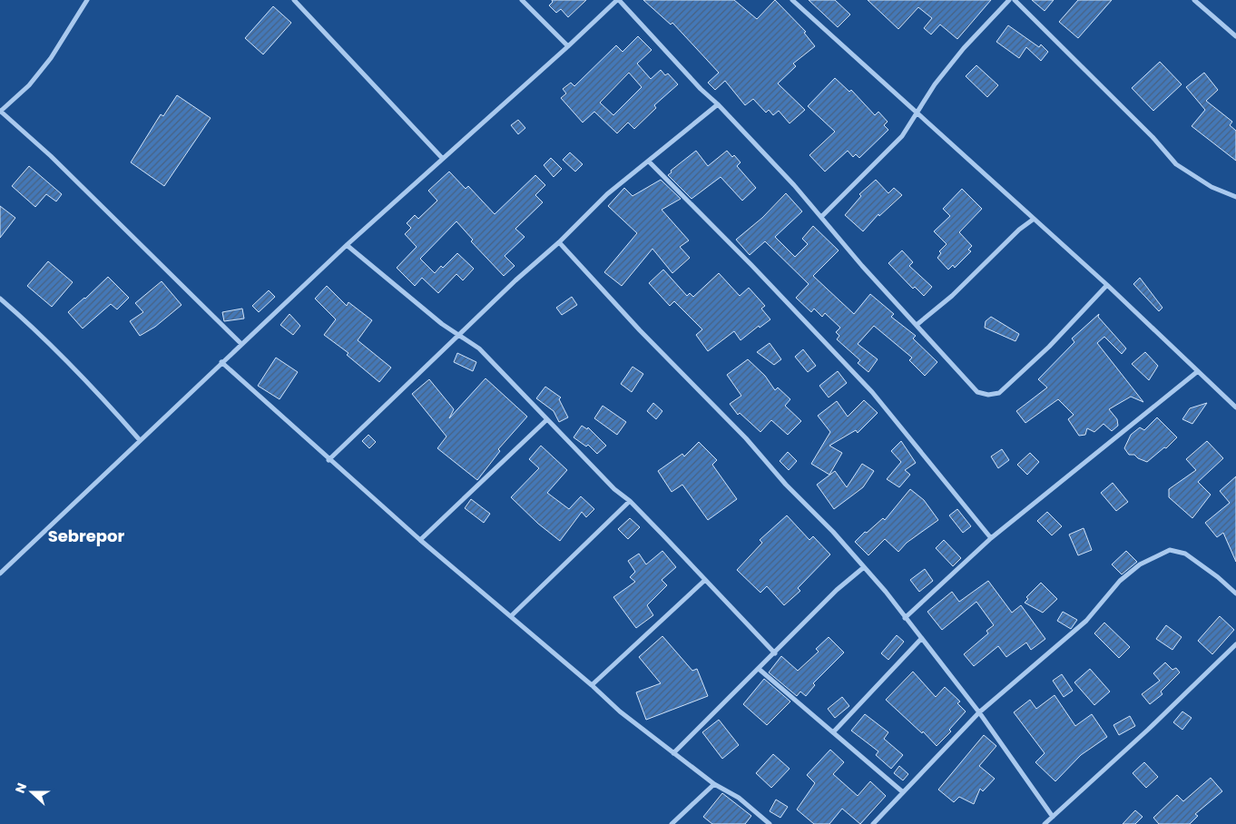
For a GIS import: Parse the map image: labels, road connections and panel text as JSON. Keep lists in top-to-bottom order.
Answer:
{
  "districts": ["Sebrepor"],
  "north": "left"
}
